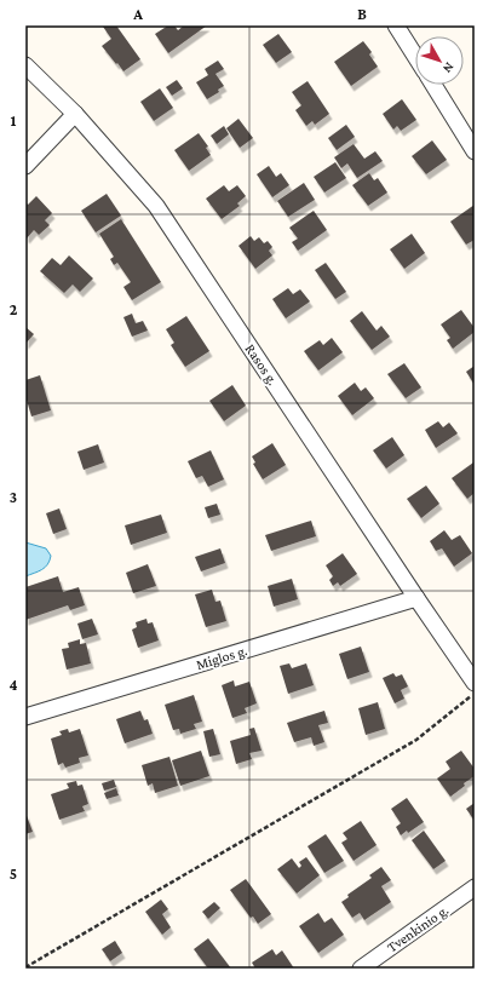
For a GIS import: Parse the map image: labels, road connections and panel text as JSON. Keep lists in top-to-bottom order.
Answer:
{
  "streets": {
    "street": ["Rasos g.", "Miglos g.", "Tvenkinio g."]
  },
  "crossings": [
    ["Rasos g.", "Miglos g."]
  ],
  "north": "bottom right",
  "grid": {
    "columns": ["A", "B"],
    "rows": [
      "1",
      "2",
      "3",
      "4",
      "5"
    ]
  }
}
